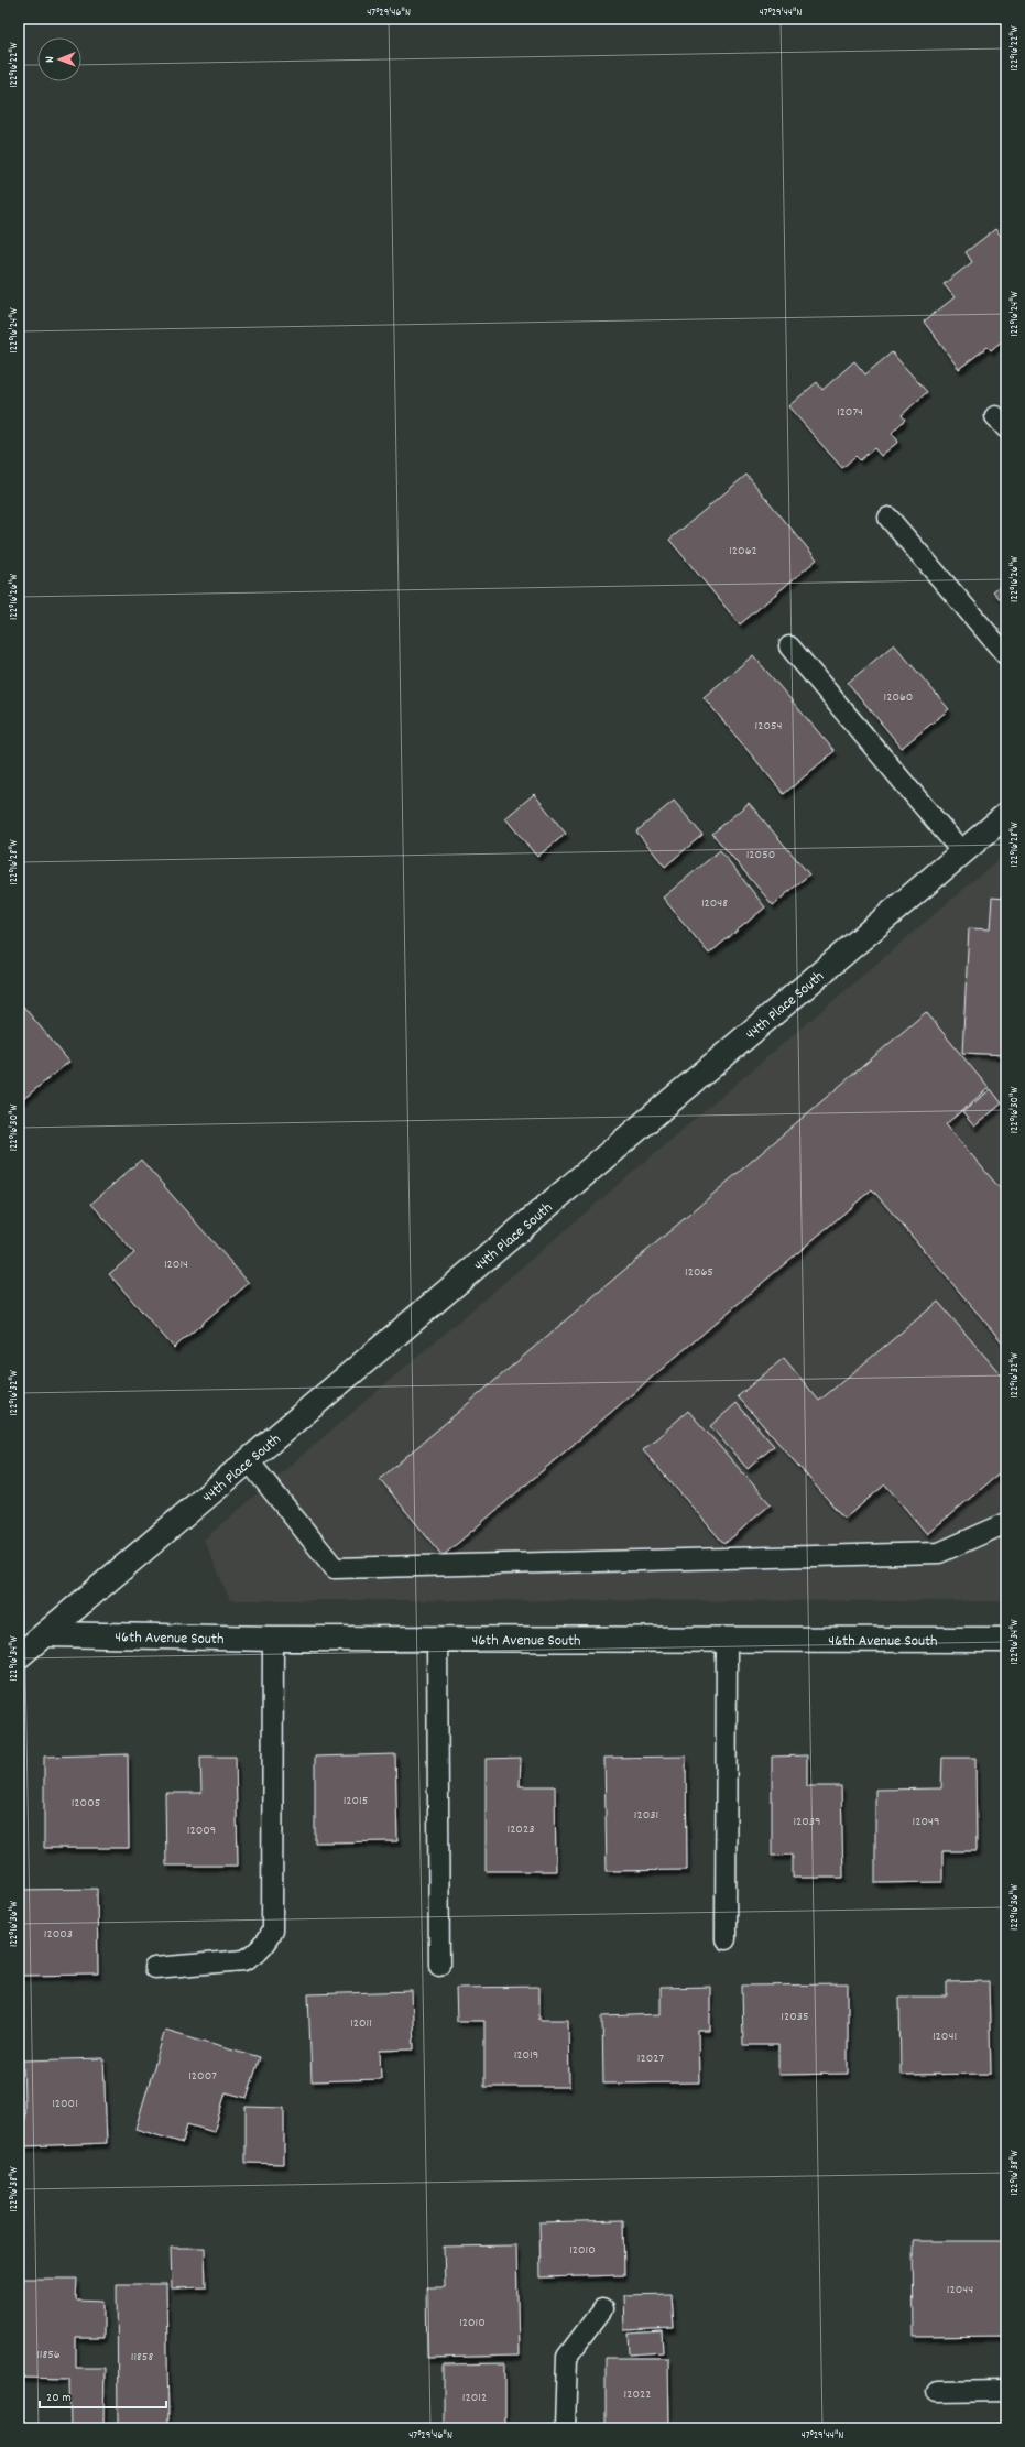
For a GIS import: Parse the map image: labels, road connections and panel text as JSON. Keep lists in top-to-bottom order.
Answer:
{
  "streets": {
    "street": ["44th Place South", "46th Avenue South"]
  },
  "crossings": [
    ["44th Place South", "46th Avenue South"]
  ],
  "house_numbers": [
    "12074",
    "12062",
    "12060",
    "12054",
    "12050",
    "12048",
    "12014",
    "12065",
    "12015",
    "12005",
    "12031",
    "12039",
    "12049",
    "12023",
    "12009",
    "12003",
    "12035",
    "12011",
    "12041",
    "12019",
    "12027",
    "12007",
    "12001",
    "12010",
    "12044",
    "12010",
    "11856",
    "11858",
    "12022",
    "12012"
  ],
  "scale_bar": "20 m",
  "north": "left",
  "coordinates": [
    "47°29'46\"N",
    "47°29'44\"N",
    "122°16'22\"W",
    "122°16'24\"W",
    "122°16'26\"W",
    "122°16'28\"W",
    "122°16'30\"W",
    "122°16'32\"W",
    "122°16'34\"W",
    "122°16'36\"W",
    "122°16'38\"W"
  ]
}
